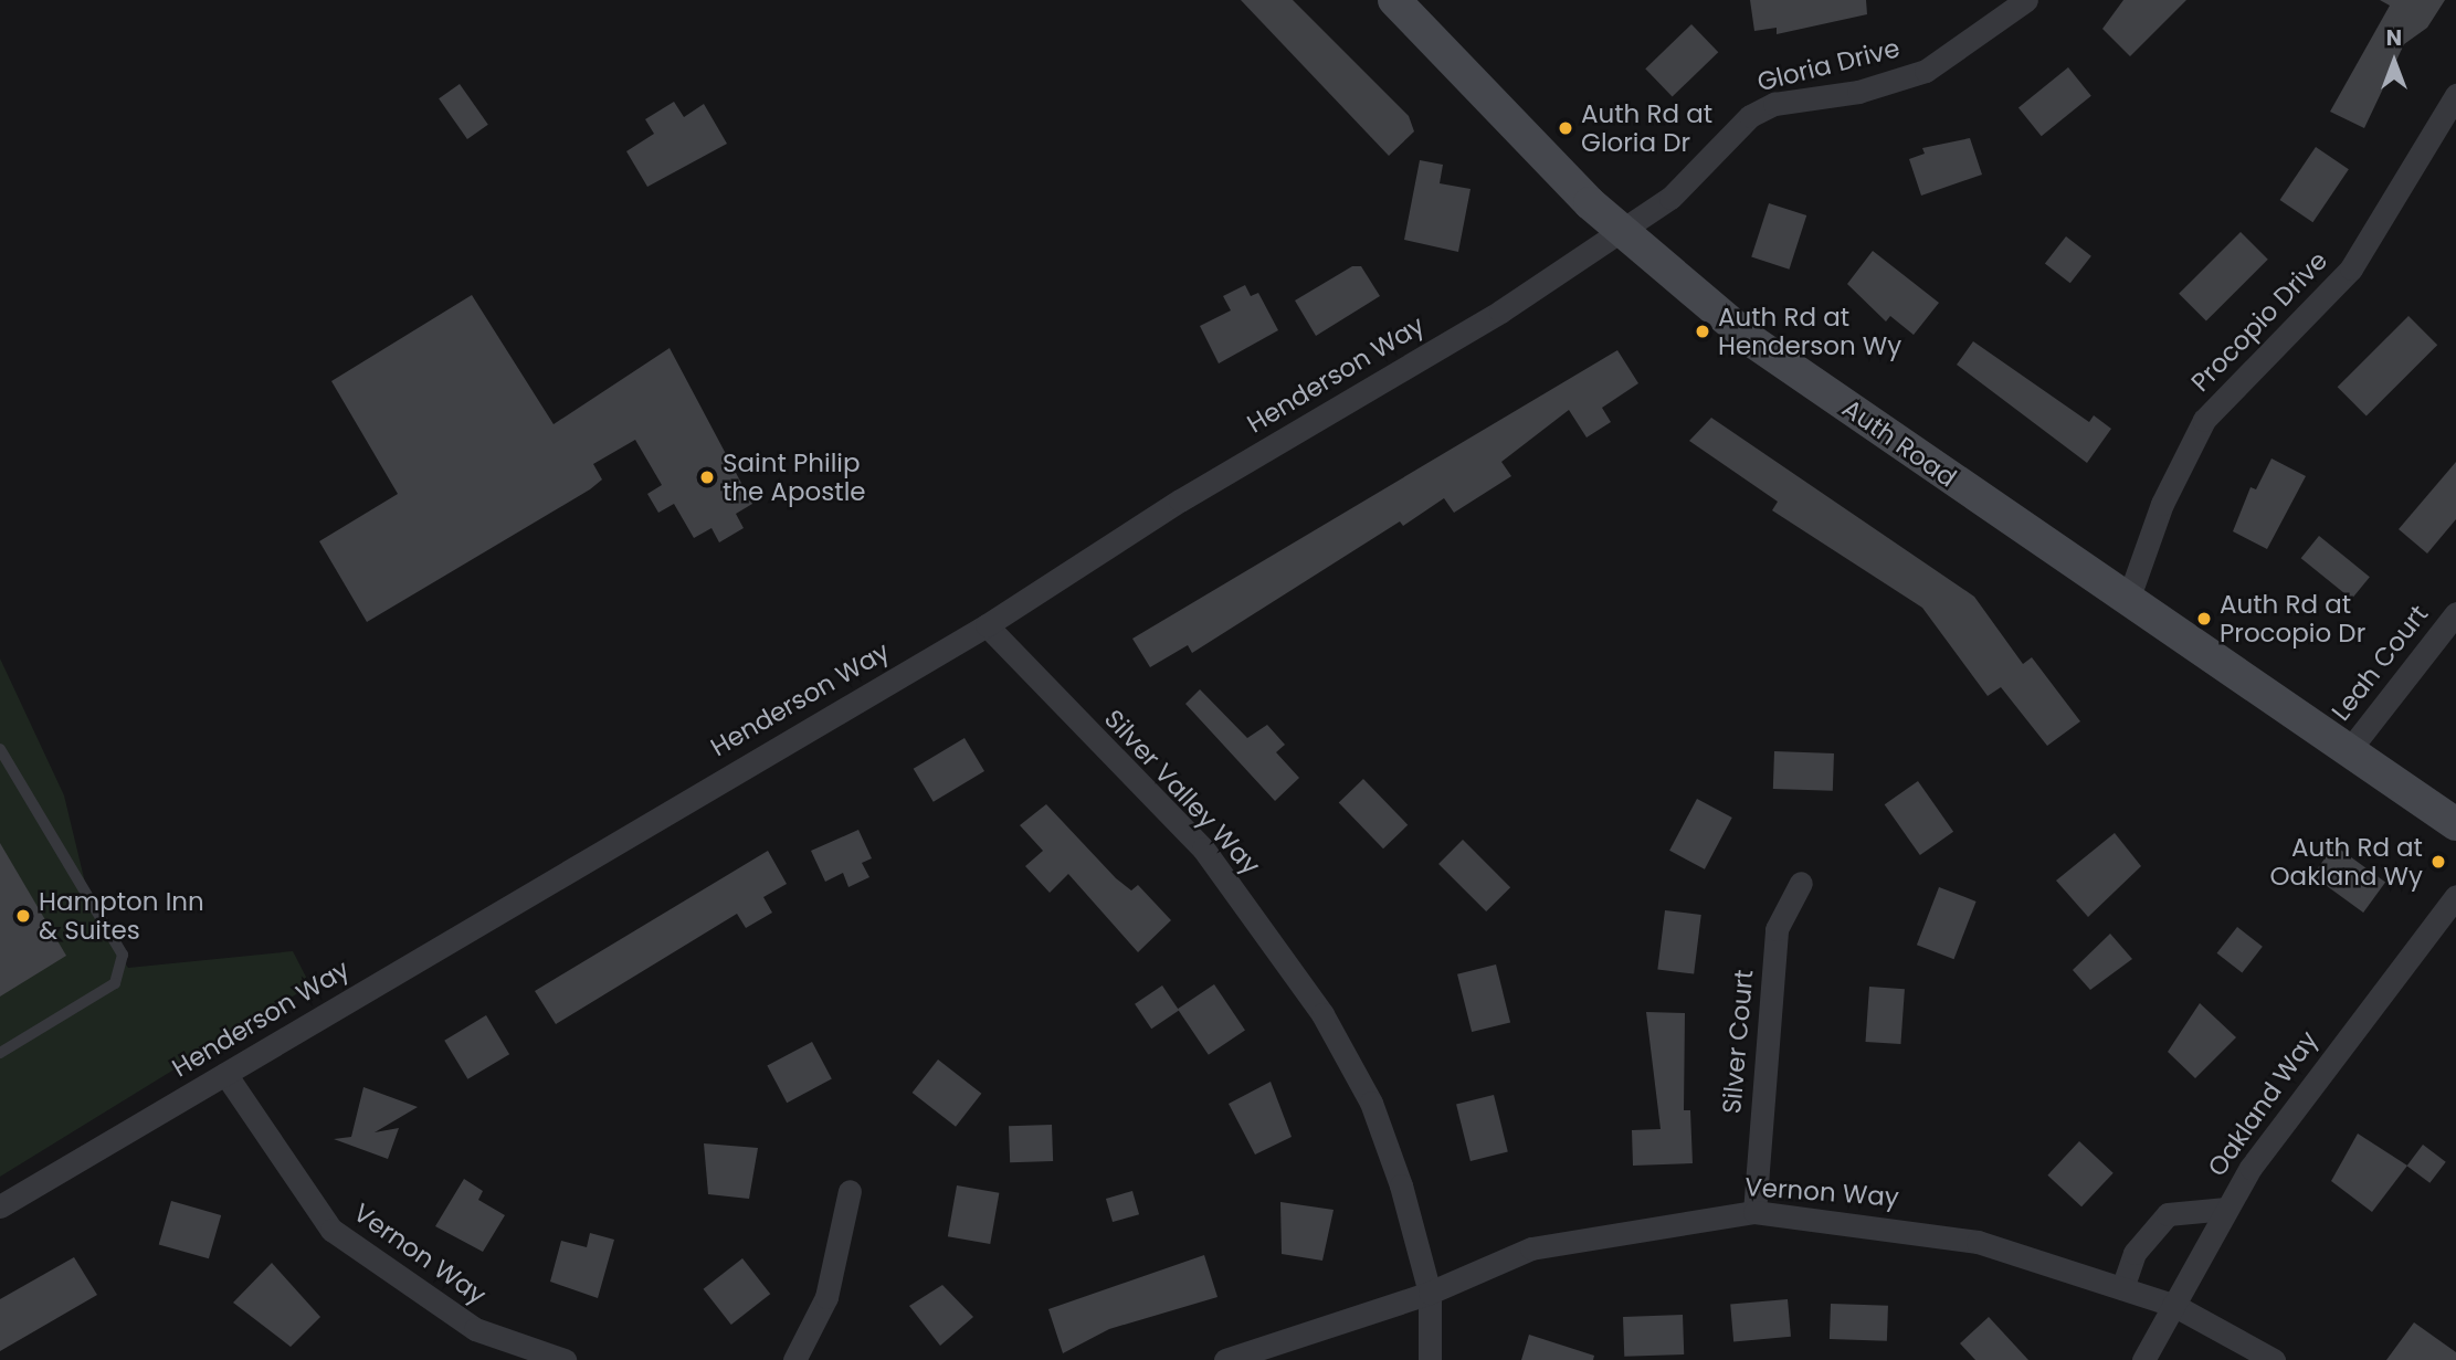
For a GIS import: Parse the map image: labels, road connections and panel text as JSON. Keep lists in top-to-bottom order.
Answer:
{
  "streets": {
    "main road": ["Auth Road"],
    "street": [
      "Gloria Drive",
      "Procopio Drive",
      "Henderson Way",
      "Leah Court",
      "Silver Valley Way",
      "Silver Court",
      "Oakland Way",
      "Vernon Way"
    ]
  },
  "crossings": [
    ["Gloria Drive", "Henderson Way"],
    ["Gloria Drive", "Auth Road"],
    ["Procopio Drive", "Auth Road"],
    ["Henderson Way", "Auth Road"],
    ["Henderson Way", "Silver Valley Way"],
    ["Henderson Way", "Vernon Way"],
    ["Auth Road", "Leah Court"],
    ["Silver Valley Way", "Vernon Way"],
    ["Silver Court", "Vernon Way"],
    ["Oakland Way", "Vernon Way"]
  ],
  "places": [
    "Auth Rd at Gloria Dr",
    "Auth Rd at Henderson Wy",
    "Saint Philip the Apostle",
    "Auth Rd at Procopio Dr",
    "Auth Rd at Oakland Wy",
    "Hampton Inn & Suites"
  ],
  "north": "top"
}
